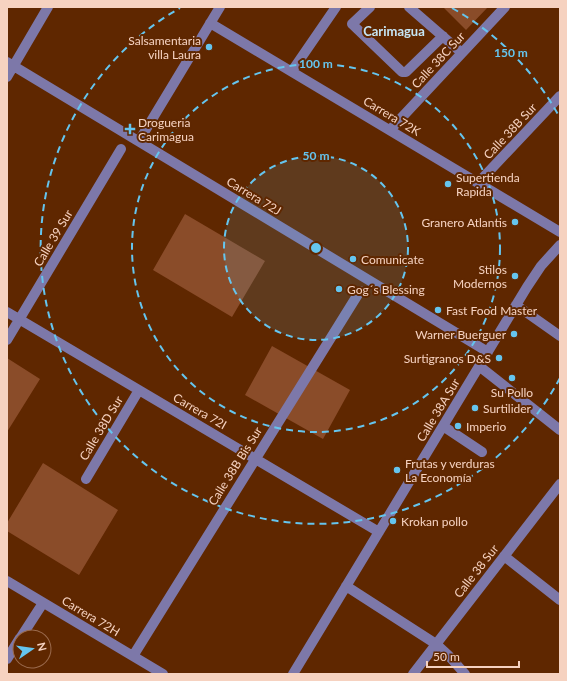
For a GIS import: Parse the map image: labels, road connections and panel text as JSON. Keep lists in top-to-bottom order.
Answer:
{
  "streets": {
    "street": [
      "Calle 38C Sur",
      "Carrera 72K",
      "Calle 38B Sur",
      "Carrera 72J",
      "Calle 39 Sur",
      "Calle 38A Sur",
      "Carrera 72I",
      "Calle 38D Sur",
      "Calle 38B Bis Sur",
      "Calle 38 Sur",
      "Carrera 72H"
    ]
  },
  "crossings": [
    ["Calle 38C Sur", "Carrera 72K"],
    ["Carrera 72K", "Calle 38B Sur"],
    ["Carrera 72J", "Calle 38A Sur"],
    ["Calle 39 Sur", "Carrera 72I"],
    ["Calle 38A Sur", "Carrera 72I"],
    ["Carrera 72I", "Calle 38D Sur"],
    ["Carrera 72I", "Calle 38B Bis Sur"],
    ["Calle 38B Bis Sur", "Carrera 72H"]
  ],
  "districts": ["Carimagua"],
  "places": {
    "other": [
      "Salsamentaria villa Laura",
      "Supertienda Rapida",
      "Granero Atlantis",
      "Comunicate",
      "Stilos Modernos",
      "Gog´s Blessing",
      "Fast Food Master",
      "Warner Buerguer",
      "Surtigranos D&S",
      "Su Pollo",
      "Surtilider",
      "Imperio",
      "Frutas y verduras La Economía",
      "Krokan pollo"
    ],
    "health": ["Drogueria Carimagua"]
  },
  "scale_bar": "50 m",
  "north": "right",
  "rings": ["150 m", "100 m", "50 m"]
}
